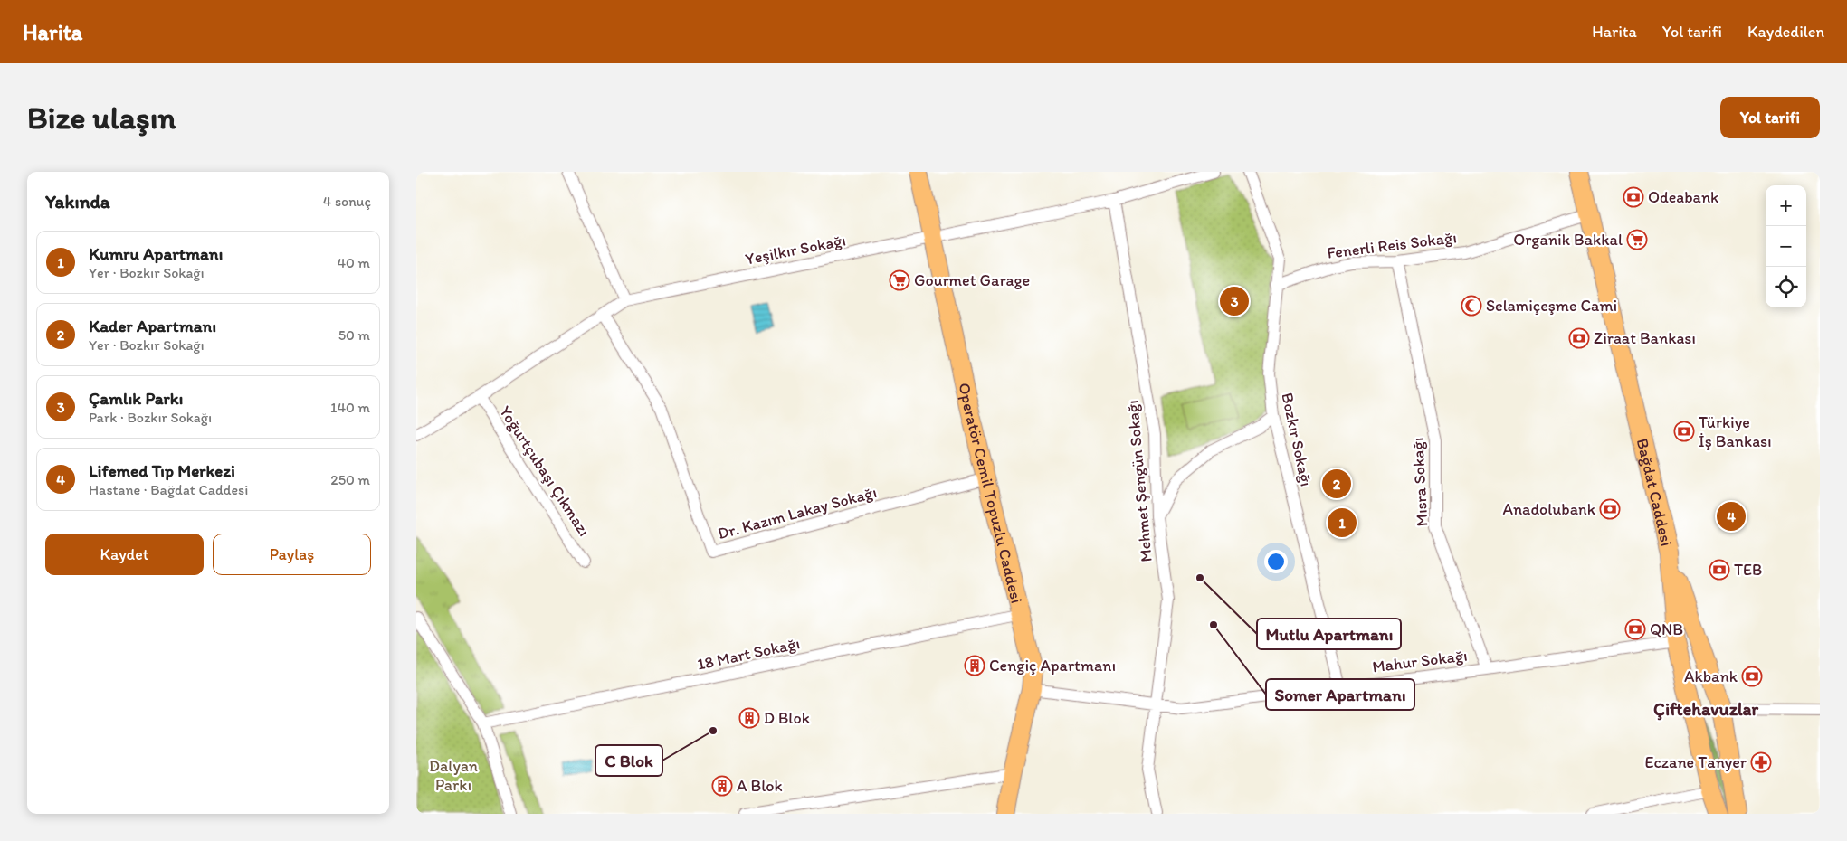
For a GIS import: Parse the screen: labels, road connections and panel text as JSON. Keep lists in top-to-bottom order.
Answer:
{
  "streets": {
    "main road": ["Bağdat Caddesi", "Operatör Cemil Topuzlu Caddesi"],
    "street": [
      "Fenerli Reis Sokağı",
      "Yeşilkır Sokağı",
      "Bozkır Sokağı",
      "Yoğurtçubaşı Çıkmazı",
      "Mehmet Şengün Sokağı",
      "Mısra Sokağı",
      "Dr. Kazım Lakay Sokağı",
      "18 Mart Sokağı",
      "Mahur Sokağı"
    ]
  },
  "crossings": [
    ["Fenerli Reis Sokağı", "Bozkır Sokağı"],
    ["Fenerli Reis Sokağı", "Mısra Sokağı"],
    ["Fenerli Reis Sokağı", "Bağdat Caddesi"],
    ["Yeşilkır Sokağı", "Yoğurtçubaşı Çıkmazı"],
    ["Yeşilkır Sokağı", "Mehmet Şengün Sokağı"],
    ["Yeşilkır Sokağı", "Operatör Cemil Topuzlu Caddesi"],
    ["Yeşilkır Sokağı", "Dr. Kazım Lakay Sokağı"],
    ["Bozkır Sokağı", "Mahur Sokağı"],
    ["Mehmet Şengün Sokağı", "Mahur Sokağı"],
    ["Mısra Sokağı", "Mahur Sokağı"],
    ["Bağdat Caddesi", "Mahur Sokağı"],
    ["Operatör Cemil Topuzlu Caddesi", "Dr. Kazım Lakay Sokağı"],
    ["Operatör Cemil Topuzlu Caddesi", "18 Mart Sokağı"],
    ["Operatör Cemil Topuzlu Caddesi", "Mahur Sokağı"]
  ],
  "districts": ["Çiftehavuzlar"],
  "parks": ["Dalyan Parkı"],
  "places": {
    "bank": [
      "Odeabank",
      "Ziraat Bankası",
      "Türkiye İş Bankası",
      "Anadolubank",
      "TEB",
      "QNB",
      "Akbank"
    ],
    "supermarket": ["Organik Bakkal", "Gourmet Garage"],
    "mosque": ["Selamiçeşme Cami"],
    "other": ["Mutlu Apartmanı", "Somer Apartmanı", "C Blok"],
    "building": ["Cengiç Apartmanı", "D Blok", "A Blok"],
    "pharmacy": ["Eczane Tanyer"]
  },
  "page": {
    "header": "Harita",
    "nav": ["Harita", "Yol tarifi", "Kaydedilen"],
    "buttons": [
      "Yol tarifi",
      ["Kaydet", "Paylaş"]
    ],
    "title": "Bize ulaşın",
    "heading": ["Yakında", "4 sonuç"],
    "map_buttons": ["+", "−"],
    "list": [
      {
        "mark": "1",
        "name": "Kumru Apartmanı",
        "note": "Yer · Bozkır Sokağı",
        "value": "40 m"
      },
      {
        "mark": "2",
        "name": "Kader Apartmanı",
        "note": "Yer · Bozkır Sokağı",
        "value": "50 m"
      },
      {
        "mark": "3",
        "name": "Çamlık Parkı",
        "note": "Park · Bozkır Sokağı",
        "value": "140 m"
      },
      {
        "mark": "4",
        "name": "Lifemed Tıp Merkezi",
        "note": "Hastane · Bağdat Caddesi",
        "value": "250 m"
      }
    ],
    "pins": [
      "3",
      "2",
      "4",
      "1"
    ]
  }
}
